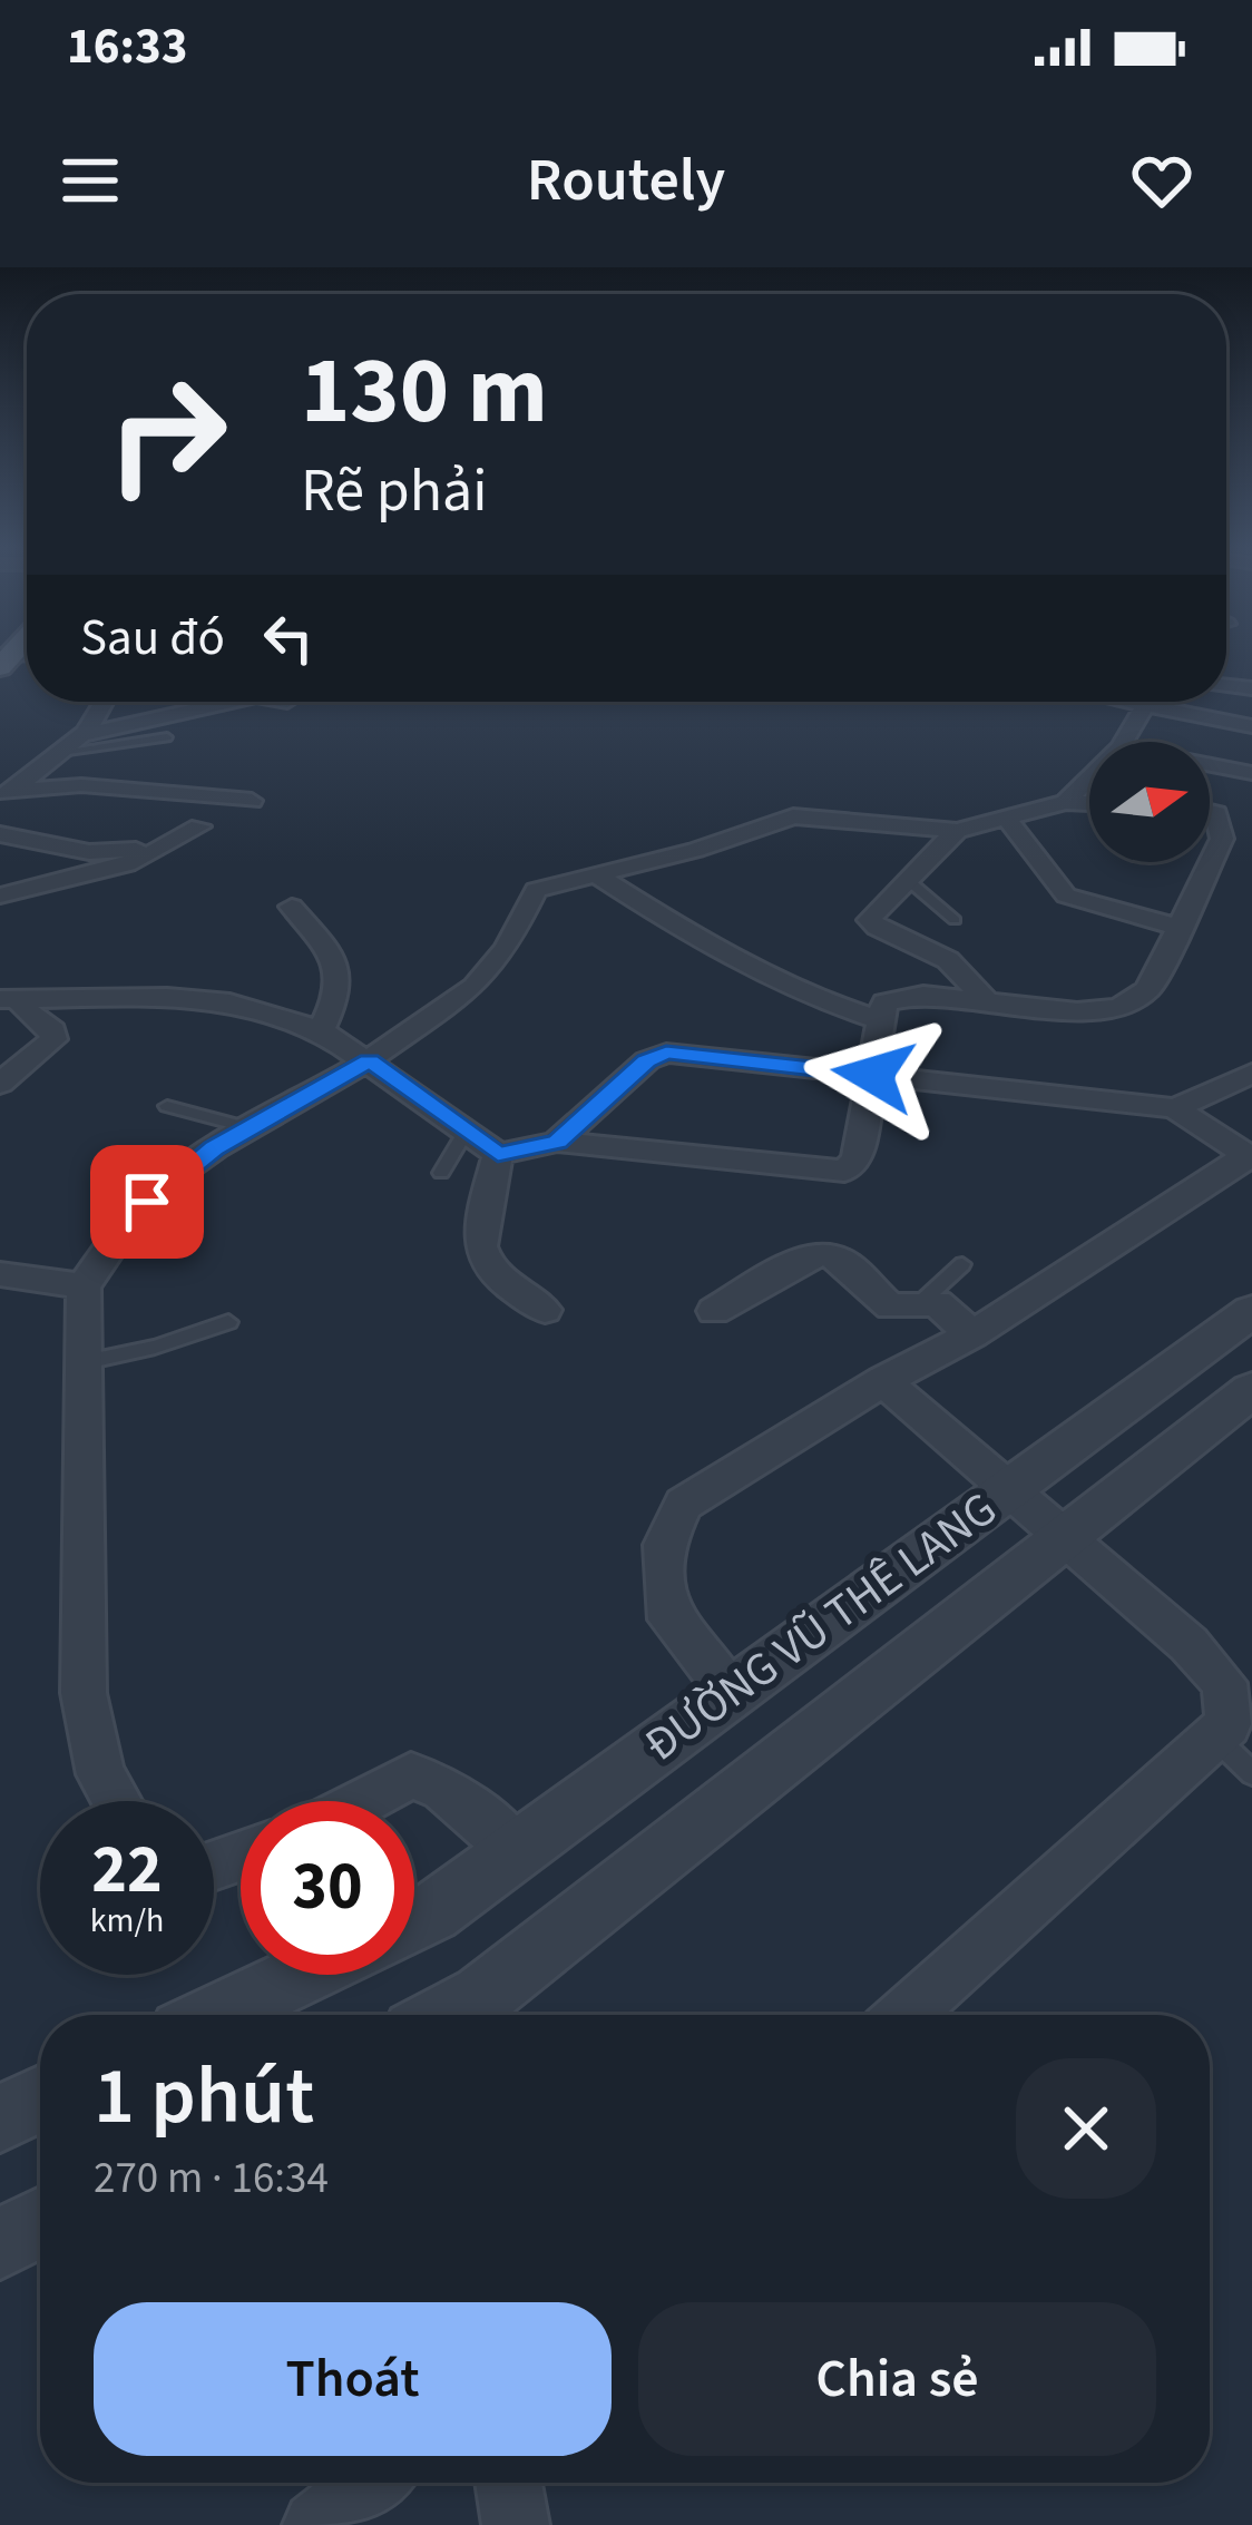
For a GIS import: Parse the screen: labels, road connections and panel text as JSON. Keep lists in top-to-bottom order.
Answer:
{
  "streets": {
    "street": ["ĐƯỜNG VŨ THÊ LANG"]
  },
  "north": "right",
  "page": {
    "status": "16:33",
    "header": "Routely",
    "turn": ["130 m", "Rẽ phải"],
    "then": "Sau đó",
    "speed": "22 km/h",
    "limit": "30",
    "heading": ["1 phút", "270 m · 16:34"],
    "buttons": ["Thoát", "Chia sẻ"]
  }
}
